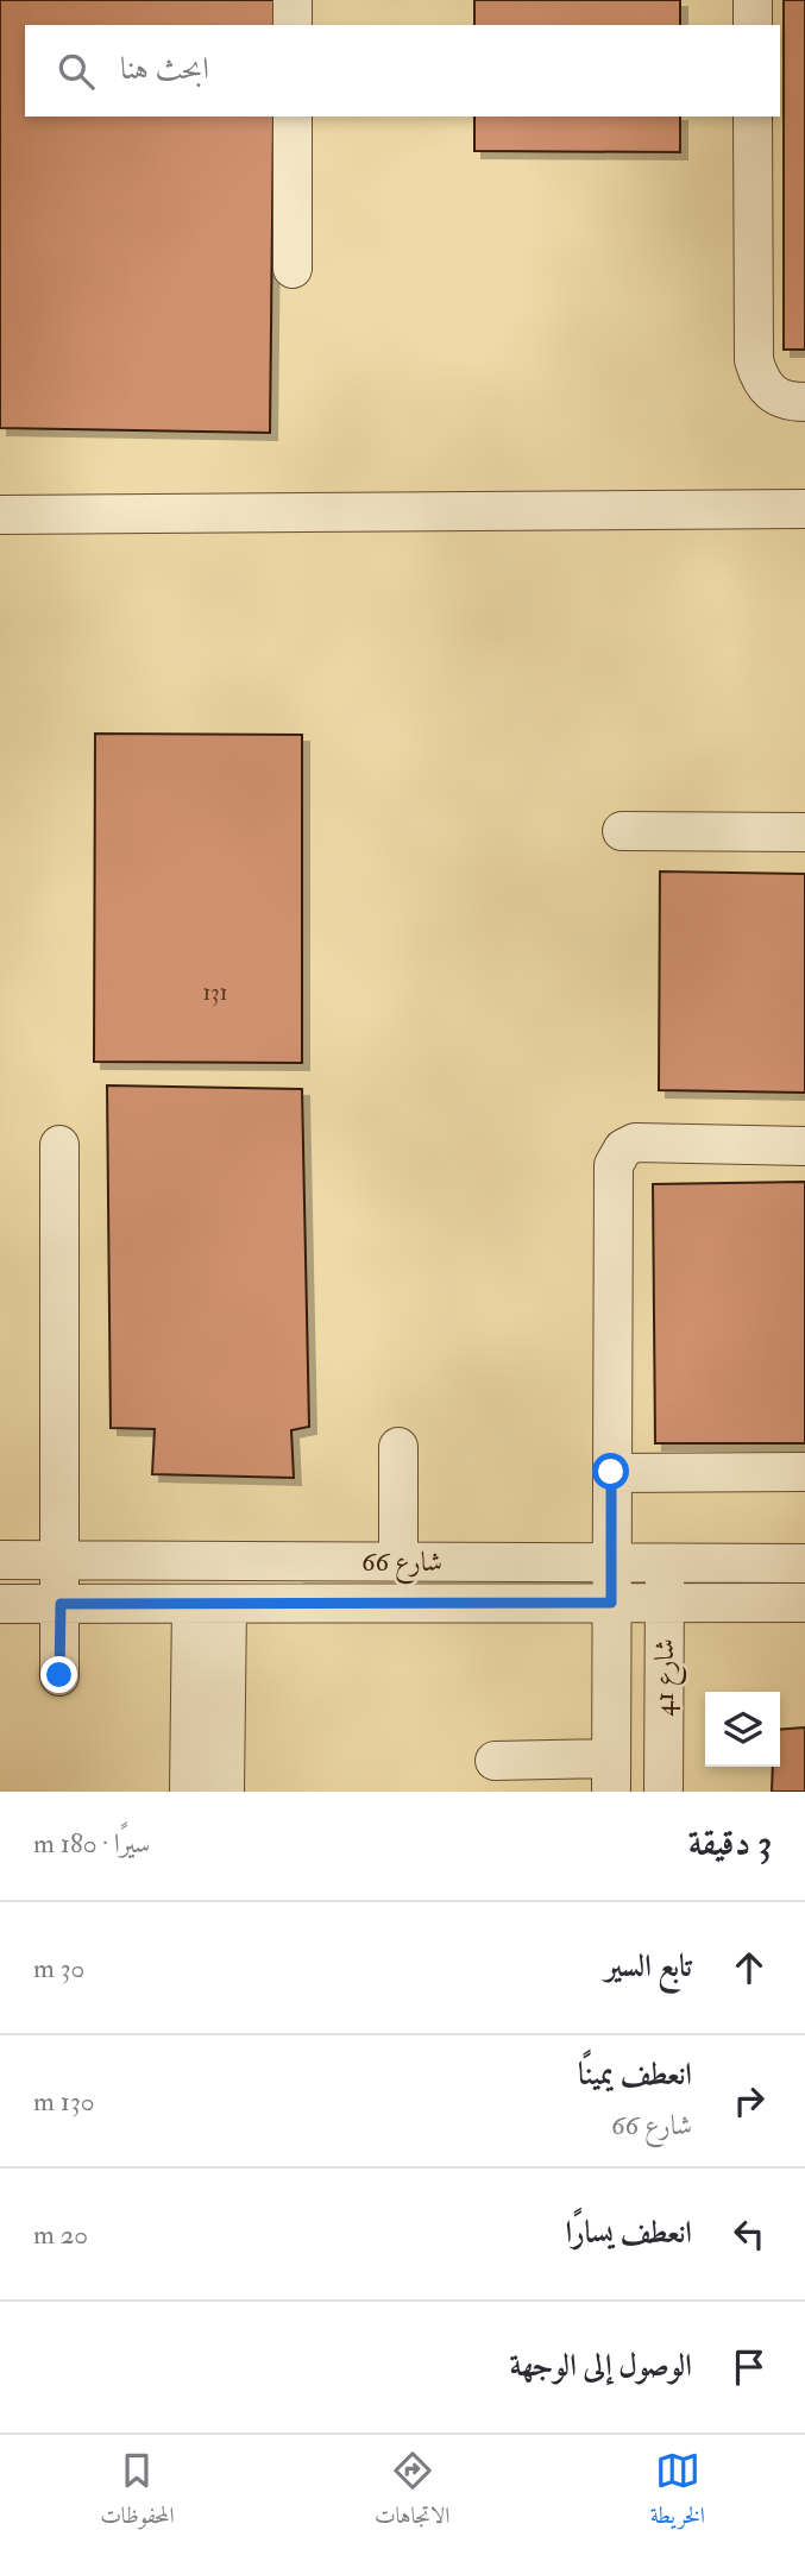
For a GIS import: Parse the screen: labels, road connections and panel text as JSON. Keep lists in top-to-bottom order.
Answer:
{
  "streets": {
    "lane": ["شارع 66", "شارع 41"]
  },
  "crossings": [
    ["شارع 66", "شارع 41"]
  ],
  "house_numbers": ["131"],
  "page": {
    "search": "ابحث هنا",
    "heading": ["3 دقيقة", "سيرًا · 180 m"],
    "list": [
      ["تابع السير", "30 m"],
      ["انعطف يمينًا", "شارع 66", "130 m"],
      ["انعطف يسارًا", "20 m"],
      "الوصول إلى الوجهة"
    ],
    "nav": ["الخريطة", "الاتجاهات", "المحفوظات"]
  }
}
